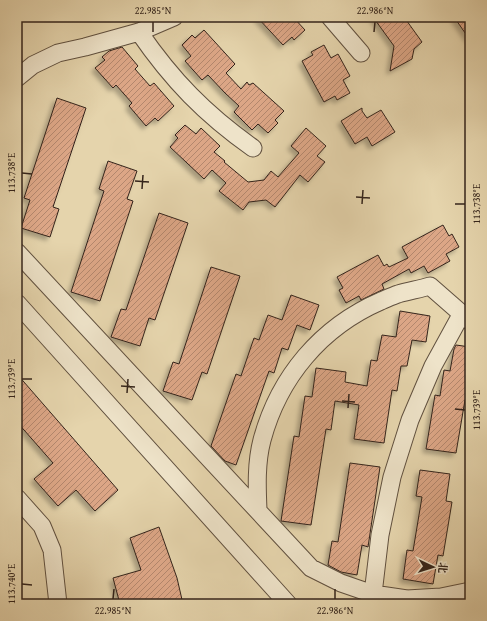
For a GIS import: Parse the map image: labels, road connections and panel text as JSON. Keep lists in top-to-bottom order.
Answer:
{
  "north": "right",
  "coordinates": [
    "22.985°N",
    "22.986°N",
    "113.738°E",
    "113.739°E",
    "113.740°E"
  ]
}
